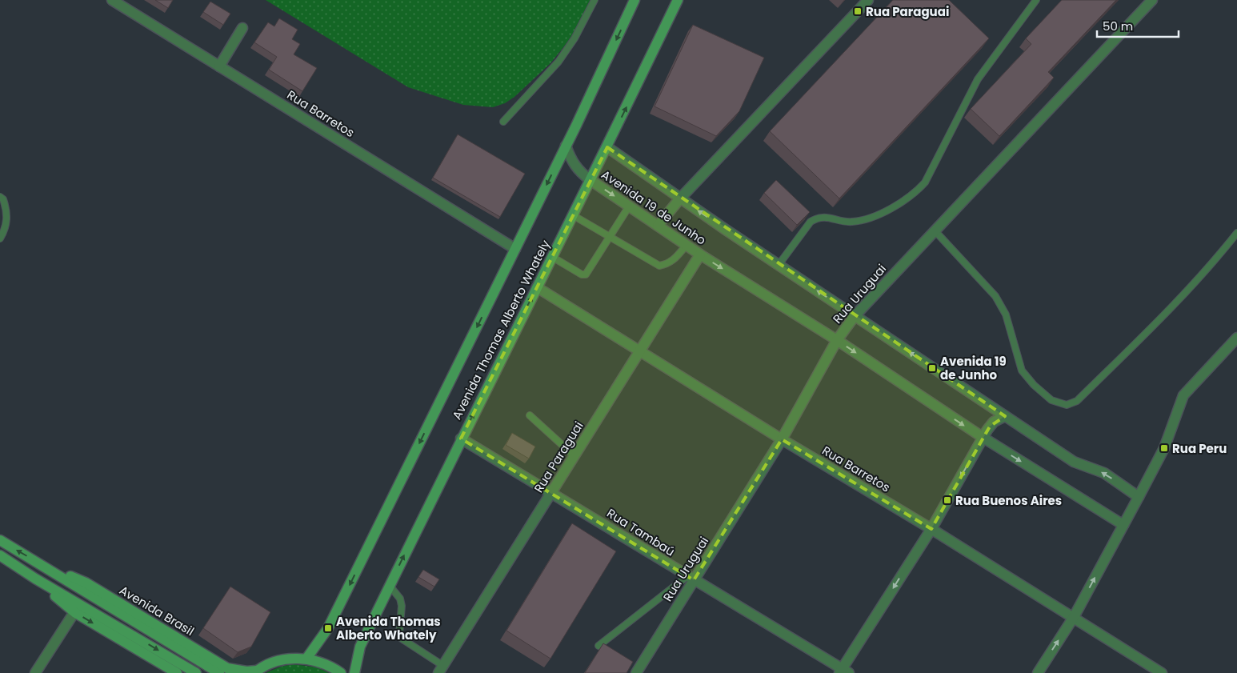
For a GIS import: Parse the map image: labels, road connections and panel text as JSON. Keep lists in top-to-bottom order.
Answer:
{
  "streets": {
    "main road": ["Avenida Thomas Alberto Whately", "Avenida Brasil"],
    "street": [
      "Rua Barretos",
      "Avenida 19 de Junho",
      "Rua Uruguai",
      "Rua Paraguai",
      "Rua Tambaú"
    ]
  },
  "crossings": [
    ["Rua Barretos", "Rua Uruguai"],
    ["Rua Barretos", "Avenida Thomas Alberto Whately"],
    ["Rua Barretos", "Rua Paraguai"],
    ["Avenida 19 de Junho", "Rua Uruguai"],
    ["Avenida 19 de Junho", "Avenida Thomas Alberto Whately"],
    ["Avenida 19 de Junho", "Rua Paraguai"],
    ["Rua Uruguai", "Rua Tambaú"],
    ["Avenida Thomas Alberto Whately", "Rua Tambaú"],
    ["Rua Paraguai", "Rua Tambaú"]
  ],
  "places": {
    "transit": [
      "Rua Paraguai",
      "Avenida 19 de Junho",
      "Rua Peru",
      "Rua Buenos Aires",
      "Avenida Thomas Alberto Whately"
    ]
  },
  "scale_bar": "50 m"
}
